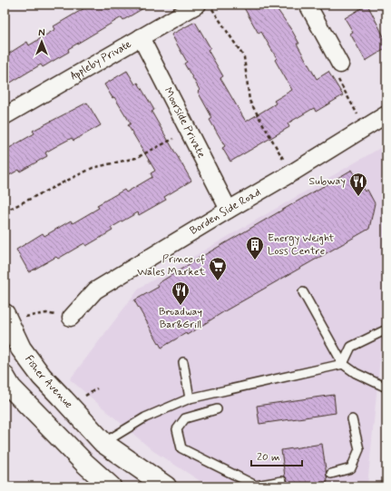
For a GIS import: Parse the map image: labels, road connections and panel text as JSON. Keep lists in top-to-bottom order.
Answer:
{
  "streets": {
    "main road": ["Fisher Avenue"],
    "street": ["Appleby Private", "Moorside Private", "Borden Side Road"]
  },
  "crossings": [
    ["Appleby Private", "Moorside Private"],
    ["Moorside Private", "Borden Side Road"]
  ],
  "places": {
    "restaurant": ["Subway", "Broadway Bar&Grill"],
    "building": ["Energy Weight Loss Centre"],
    "supermarket": ["Prince of Wales Market"]
  },
  "scale_bar": "20 m",
  "north": "top"
}
